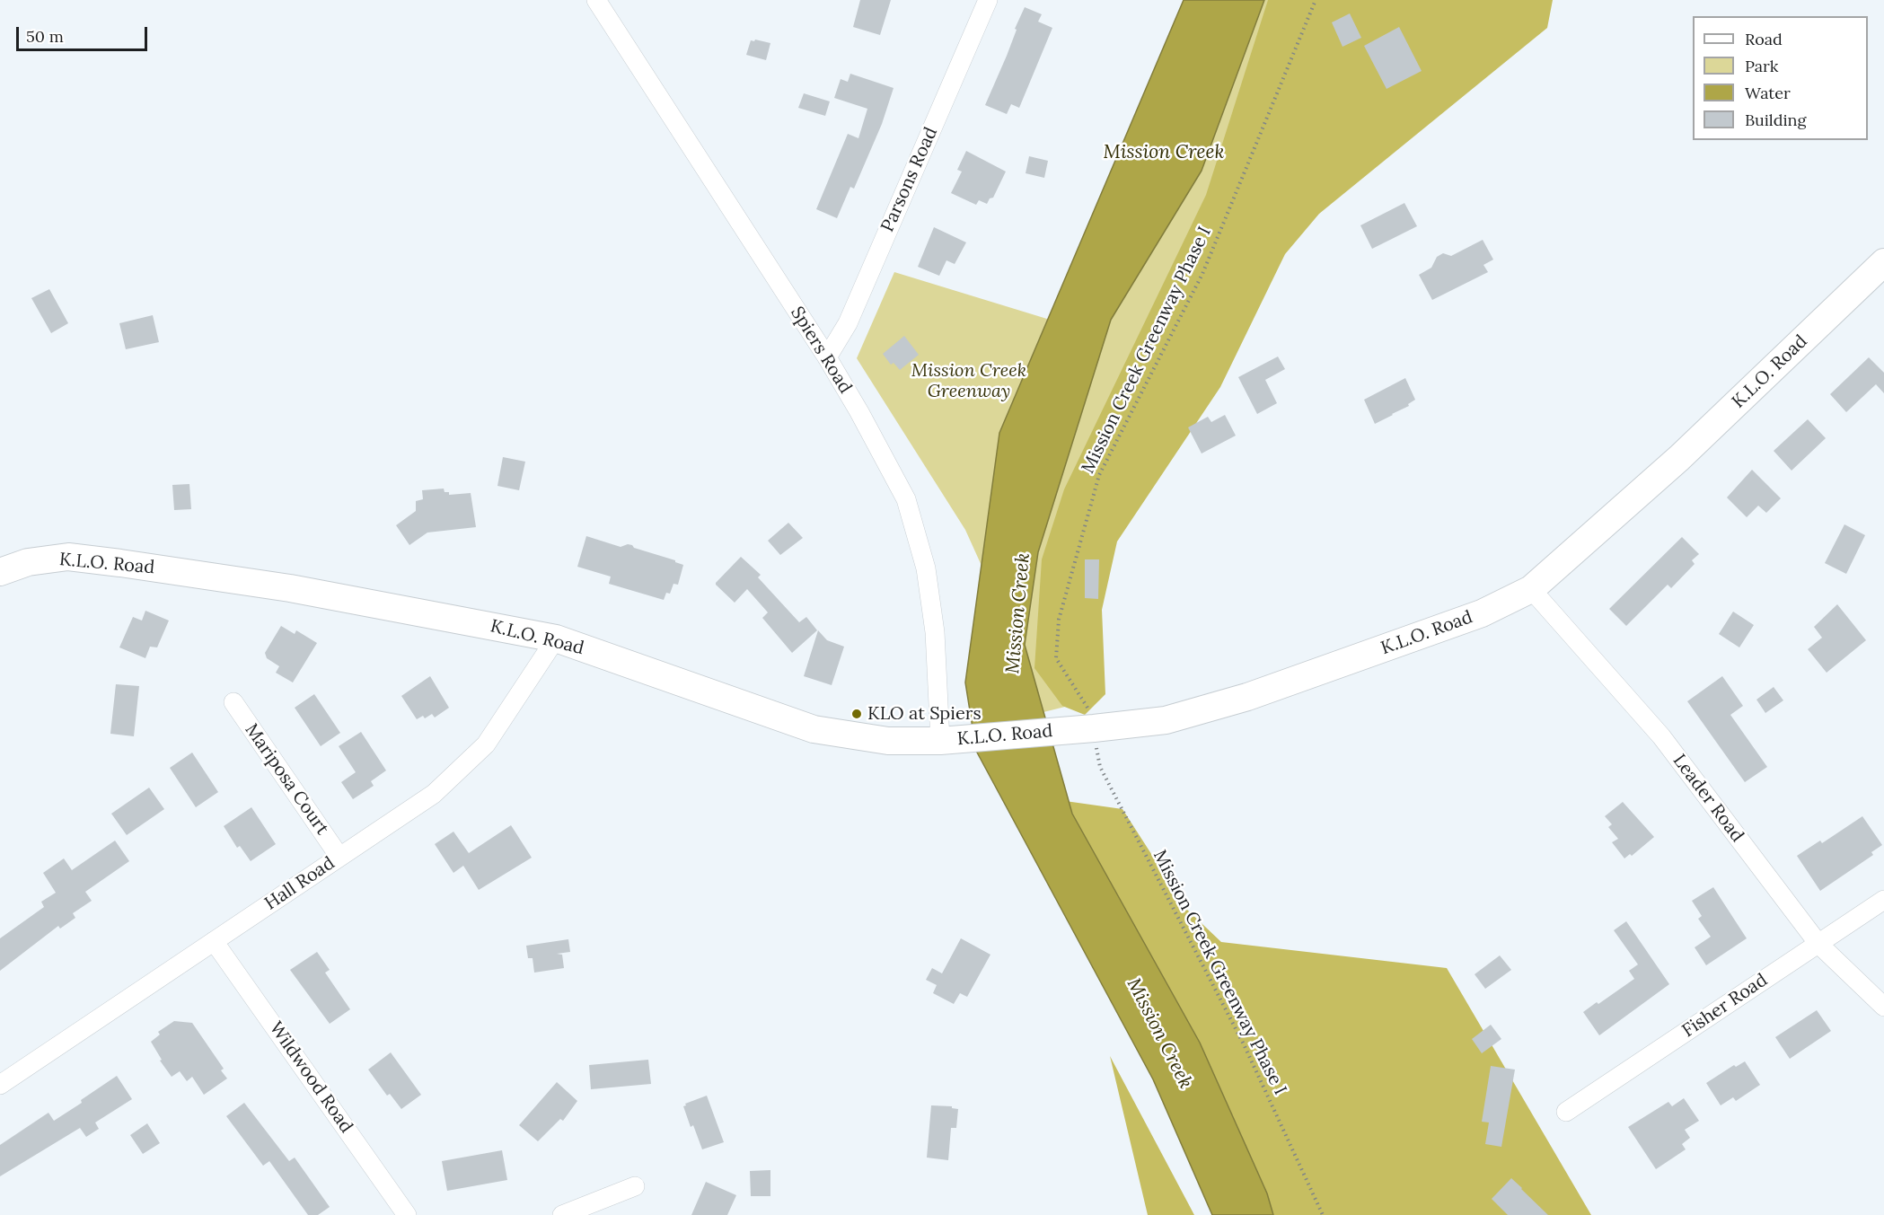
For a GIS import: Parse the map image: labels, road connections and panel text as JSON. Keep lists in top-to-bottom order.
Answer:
{
  "streets": {
    "main road": ["K.L.O. Road"],
    "street": [
      "Parsons Road",
      "Spiers Road",
      "Mariposa Court",
      "Leader Road",
      "Hall Road",
      "Fisher Road",
      "Wildwood Road"
    ],
    "path": ["Mission Creek Greenway Phase I"]
  },
  "crossings": [
    ["Parsons Road", "Spiers Road"],
    ["Spiers Road", "K.L.O. Road"],
    ["Mission Creek Greenway Phase I", "K.L.O. Road"],
    ["K.L.O. Road", "Leader Road"],
    ["K.L.O. Road", "Hall Road"],
    ["Mariposa Court", "Hall Road"],
    ["Leader Road", "Fisher Road"],
    ["Hall Road", "Wildwood Road"]
  ],
  "water": ["Mission Creek"],
  "parks": ["Mission Creek Greenway"],
  "places": ["KLO at Spiers"],
  "legend": [
    "Road",
    "Park",
    "Water",
    "Building"
  ],
  "scale_bar": "50 m"
}
